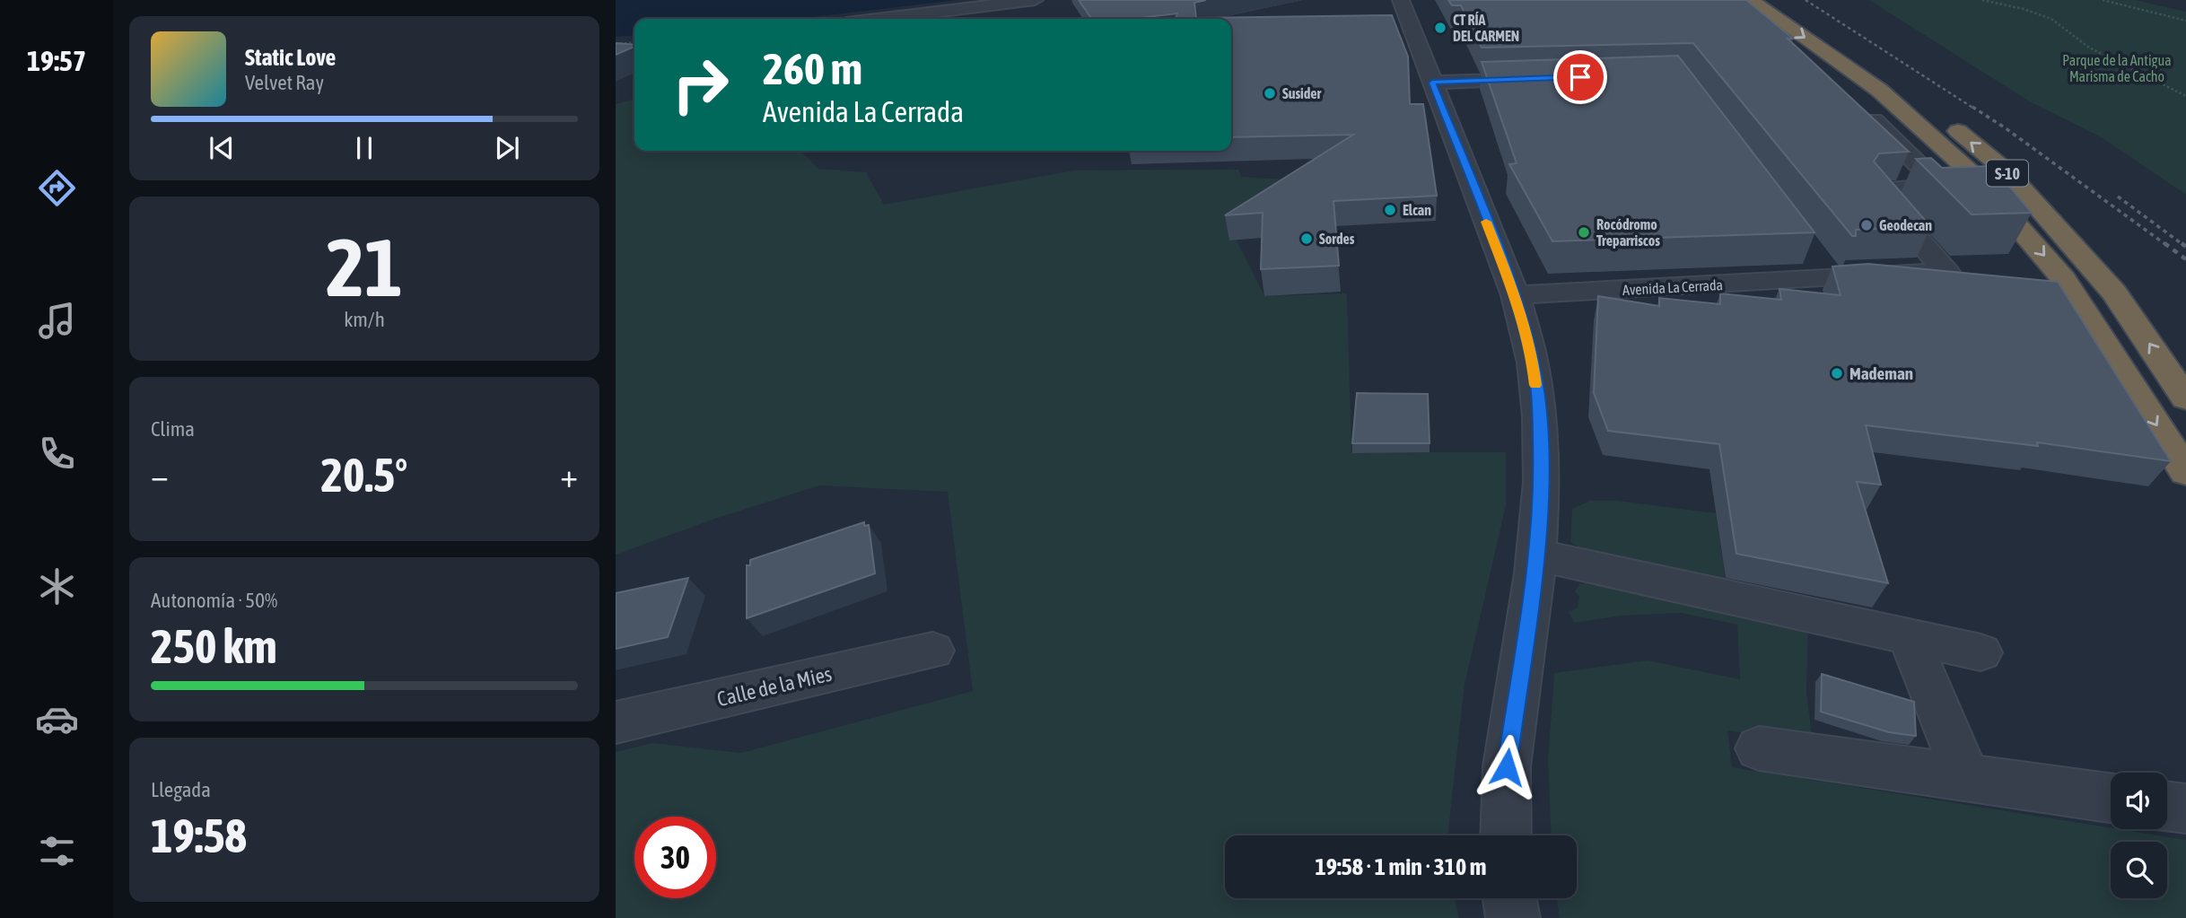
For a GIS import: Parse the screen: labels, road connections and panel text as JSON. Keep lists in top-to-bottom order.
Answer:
{
  "streets": {
    "highway": ["S-10"],
    "street": ["Avenida La Cerrada", "Calle de la Mies"]
  },
  "parks": ["Parque de la Antigua Marisma de Cacho"],
  "places": [
    "CT RÍA DEL CARMEN",
    "Susider",
    "Elcan",
    "Geodecan",
    "Rocódromo Treparriscos",
    "Sordes",
    "Mademan"
  ],
  "page": {
    "tabs": "19:57",
    "turn": ["260 m", "Avenida La Cerrada"],
    "song": ["Static Love", "Velvet Ray"],
    "tile": [
      ["21", "km/h"],
      "Clima",
      ["Autonomía · 50%", "250 km"],
      ["Llegada", "19:58"]
    ],
    "heat": ["−", "20.5°", "+"],
    "limit": "30",
    "trip": "19:58 · 1 min · 310 m"
  }
}
